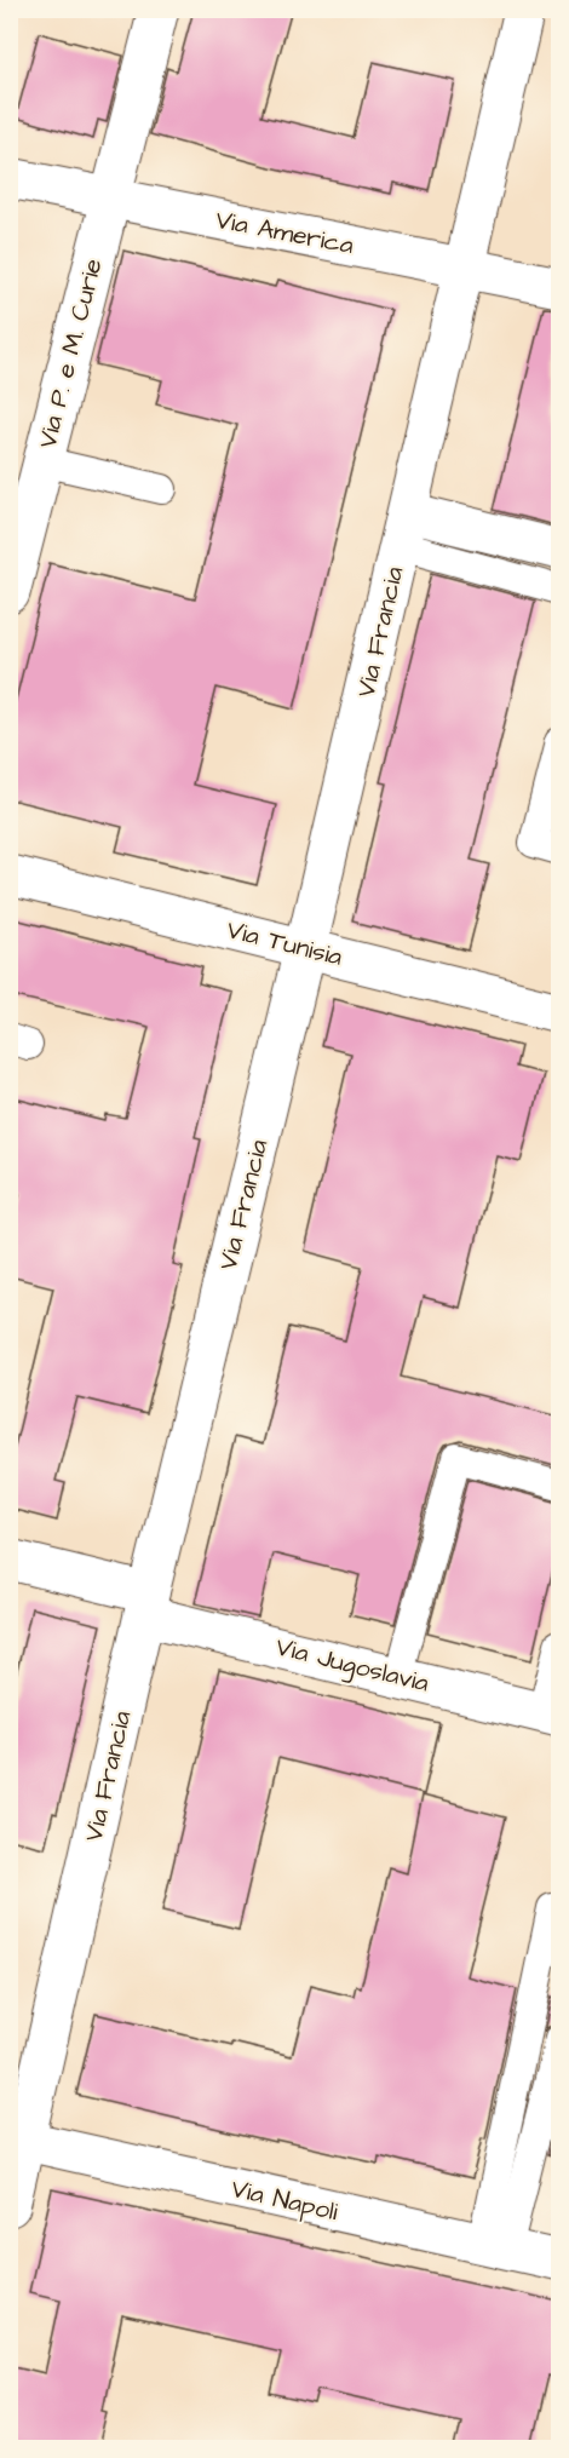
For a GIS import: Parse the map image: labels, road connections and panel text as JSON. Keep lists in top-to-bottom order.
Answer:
{
  "streets": {
    "street": [
      "Via America",
      "Via P. e M. Curie",
      "Via Francia",
      "Via Tunisia",
      "Via Jugoslavia",
      "Via Napoli"
    ]
  },
  "crossings": [
    ["Via America", "Via P. e M. Curie"],
    ["Via America", "Via Francia"],
    ["Via Francia", "Via Tunisia"],
    ["Via Francia", "Via Jugoslavia"],
    ["Via Francia", "Via Napoli"]
  ]
}
